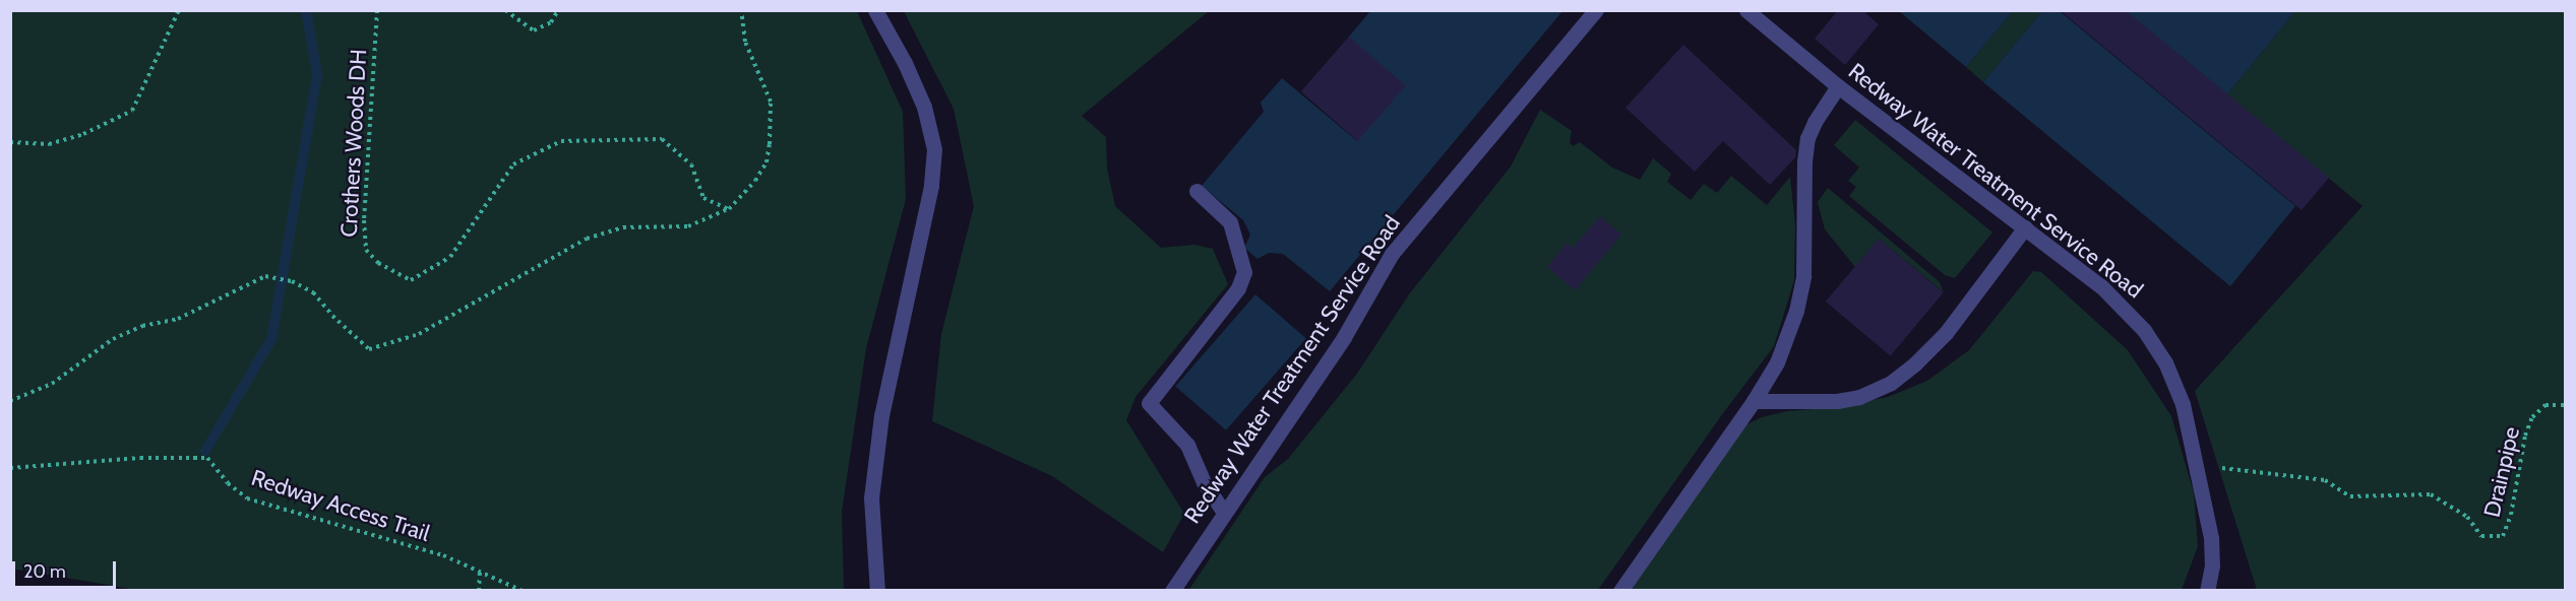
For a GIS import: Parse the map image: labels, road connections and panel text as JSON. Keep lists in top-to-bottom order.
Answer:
{
  "streets": {
    "lane": ["Redway Water Treatment Service Road"],
    "path": ["Crothers Woods DH", "Drainpipe", "Redway Access Trail"]
  },
  "crossings": [
    ["Redway Water Treatment Service Road", "Drainpipe"]
  ],
  "scale_bar": "20 m"
}
